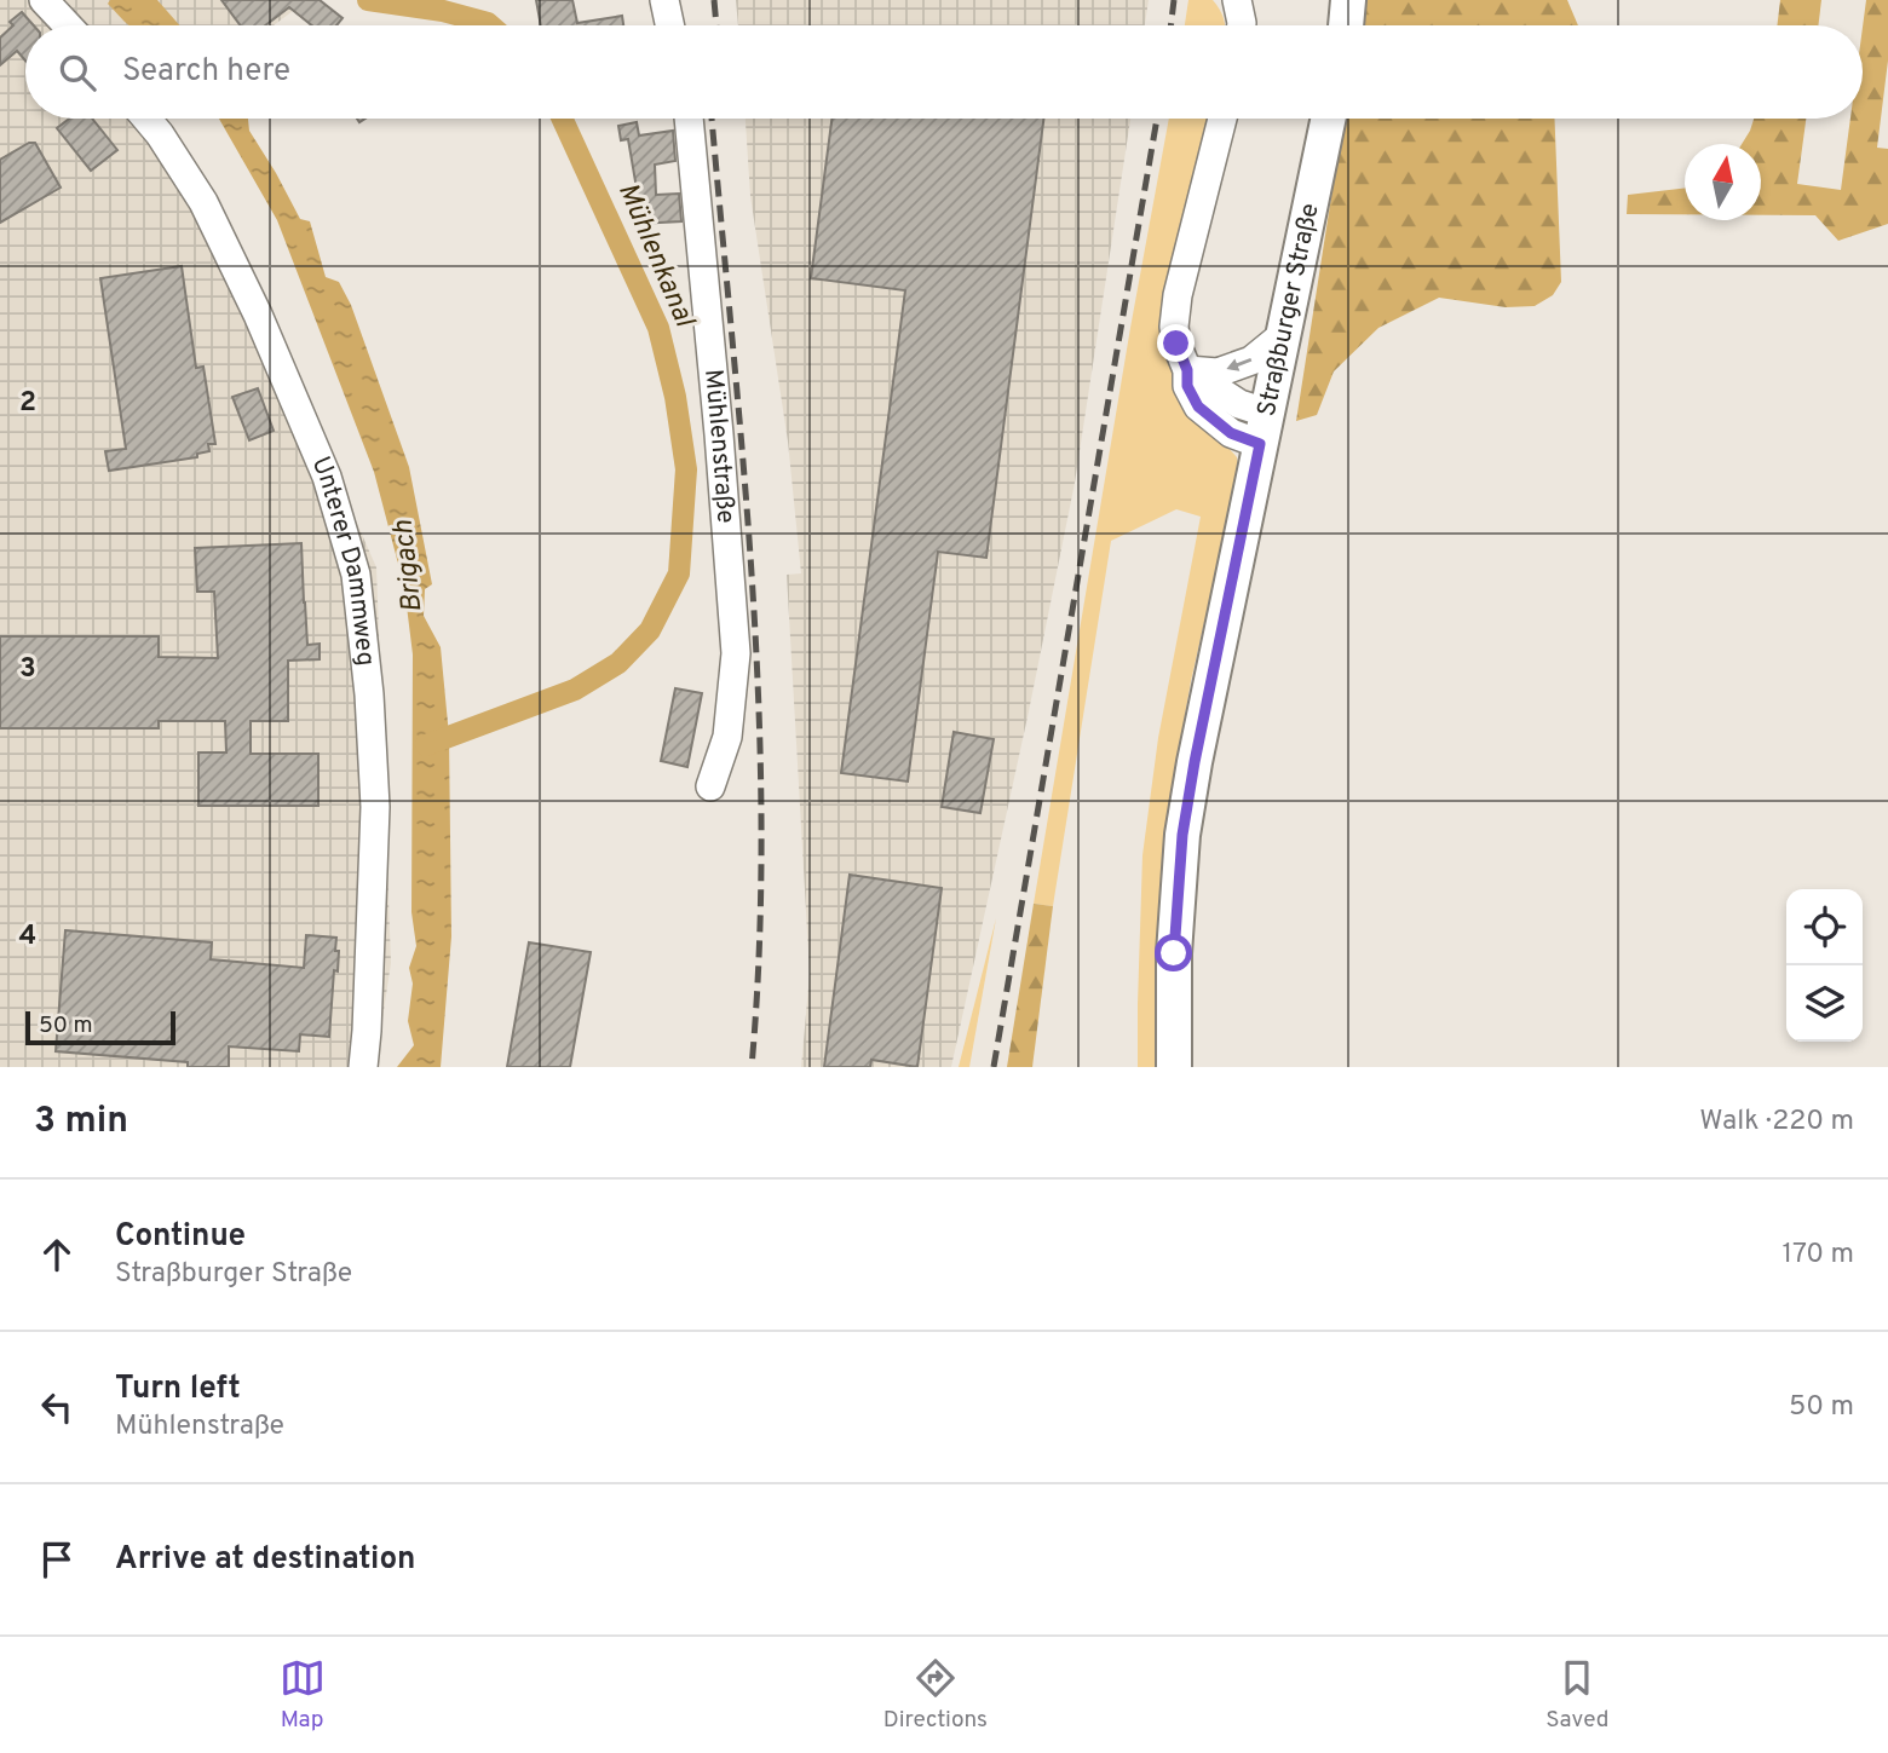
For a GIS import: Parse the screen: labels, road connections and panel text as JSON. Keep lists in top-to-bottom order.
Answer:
{
  "streets": {
    "main road": ["Straßburger Straße"],
    "street": ["Mühlenstraße", "Unterer Dammweg"]
  },
  "water": ["Mühlenkanal", "Brigach"],
  "scale_bar": "50 m",
  "north": "top",
  "page": {
    "search": "Search here",
    "scale": "50 m",
    "heading": ["3 min", "Walk · 220 m"],
    "list": [
      ["Continue", "Straßburger Straße", "170 m"],
      ["Turn left", "Mühlenstraße", "50 m"],
      "Arrive at destination"
    ],
    "nav": ["Map", "Directions", "Saved"]
  },
  "grid": {
    "rows": ["2", "3", "4"]
  }
}
